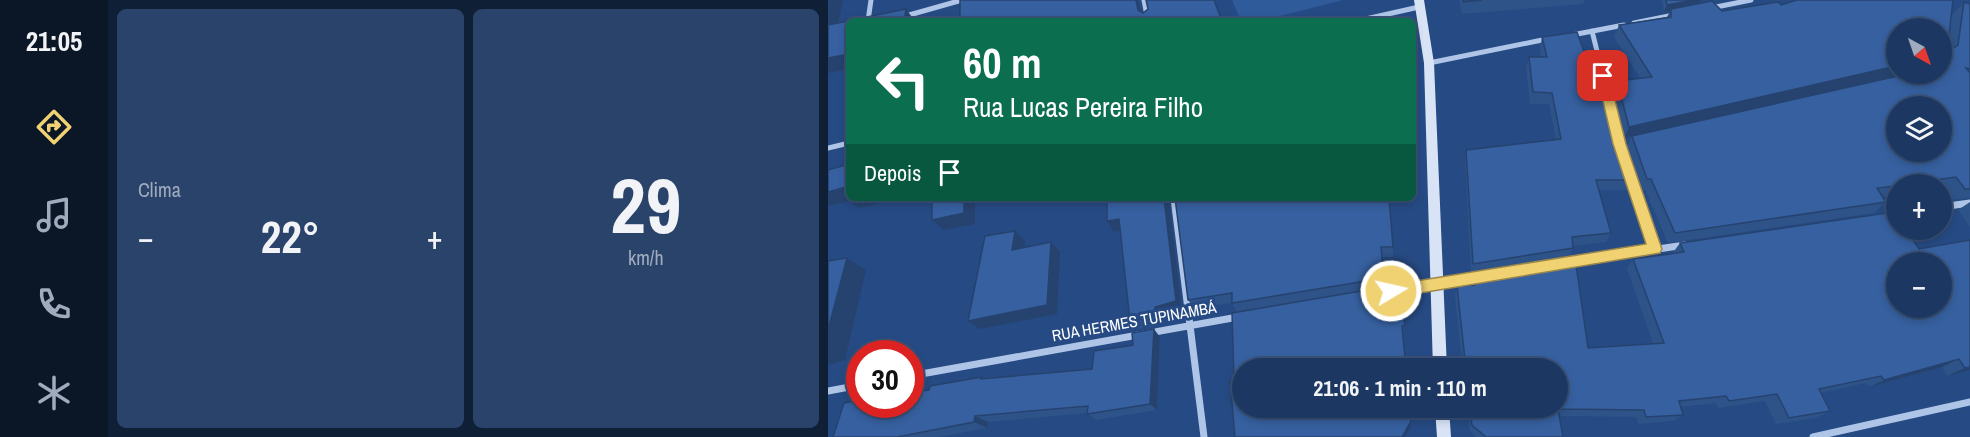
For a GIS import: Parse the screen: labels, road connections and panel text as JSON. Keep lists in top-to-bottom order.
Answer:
{
  "streets": {
    "street": ["RUA HERMES TUPINAMBÁ"]
  },
  "north": "bottom right",
  "page": {
    "tabs": "21:05",
    "tile": [
      "Clima",
      ["29", "km/h"]
    ],
    "map_buttons": ["+", "−"],
    "turn": ["60 m", "Rua Lucas Pereira Filho"],
    "then": "Depois",
    "heat": ["−", "22°", "+"],
    "limit": "30",
    "trip": "21:06 · 1 min · 110 m"
  }
}
